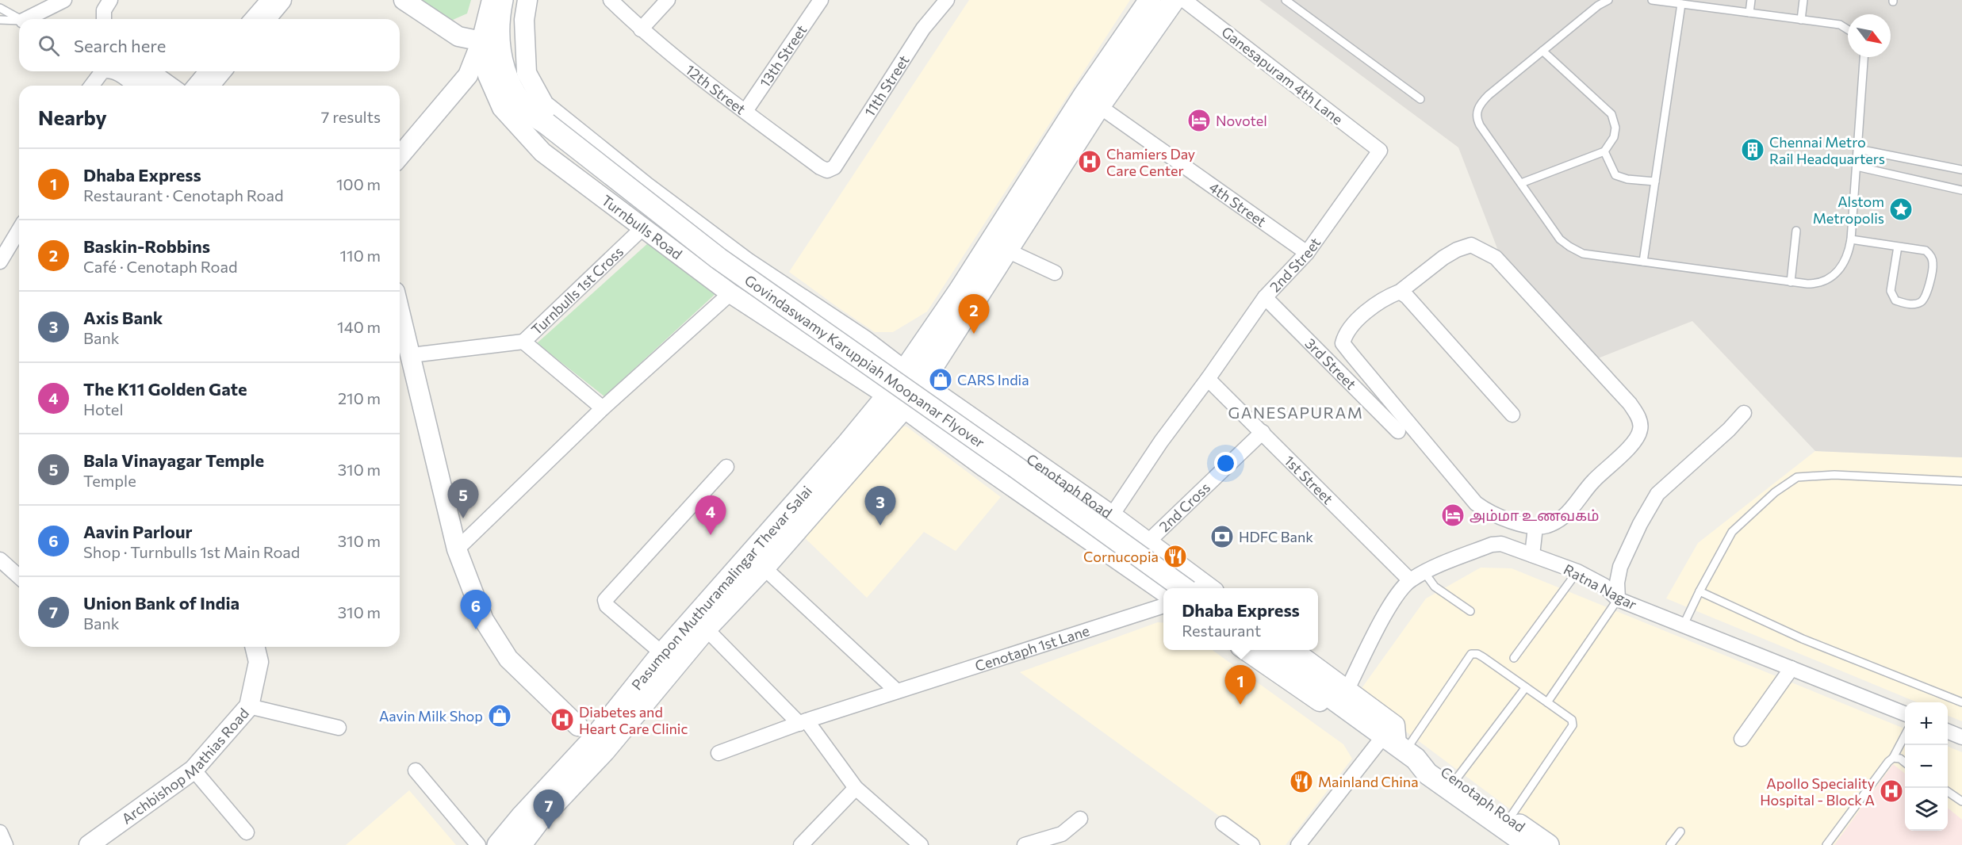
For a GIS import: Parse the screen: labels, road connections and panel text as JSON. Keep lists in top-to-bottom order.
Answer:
{
  "streets": {
    "main road": ["Govindaswamy Karuppiah Moopanar Flyover", "Cenotaph Road", "Pasumpon Muthuramalingar Thevar Salai"],
    "street": [
      "13th Street",
      "Ganesapuram 4th Lane",
      "11th Street",
      "12th Street",
      "4th Street",
      "Turnbulls Road",
      "2nd Street",
      "Turnbulls 1st Cross",
      "3rd Street",
      "1st Street",
      "2nd Cross",
      "Ratna Nagar",
      "Cenotaph 1st Lane",
      "Archbishop Mathias Road"
    ]
  },
  "crossings": [
    ["13th Street", "12th Street"],
    ["Ganesapuram 4th Lane", "2nd Street"],
    ["11th Street", "12th Street"],
    ["4th Street", "2nd Street"],
    ["Turnbulls Road", "Turnbulls 1st Cross"],
    ["Turnbulls Road", "Govindaswamy Karuppiah Moopanar Flyover"],
    ["Turnbulls Road", "Pasumpon Muthuramalingar Thevar Salai"],
    ["2nd Street", "3rd Street"],
    ["2nd Street", "1st Street"],
    ["2nd Street", "Cenotaph Road"],
    ["1st Street", "2nd Cross"],
    ["Cenotaph Road", "2nd Cross"],
    ["Cenotaph Road", "Pasumpon Muthuramalingar Thevar Salai"]
  ],
  "districts": ["GANESAPURAM"],
  "places": {
    "hotel": ["Novotel", "அம்மா உணவகம்"],
    "building": ["Chennai Metro Rail Headquarters"],
    "hospital": ["Chamiers Day Care Center", "Diabetes and Heart Care Clinic", "Apollo Speciality Hospital - Block A"],
    "place": ["Alstom Metropolis"],
    "shop": ["CARS India", "Aavin Milk Shop"],
    "bank": ["HDFC Bank"],
    "restaurant": ["Cornucopia", "Mainland China"]
  },
  "north": "bottom right",
  "page": {
    "search": "Search here",
    "heading": ["Nearby", "7 results"],
    "list": [
      {
        "mark": "1",
        "name": "Dhaba Express",
        "note": "Restaurant · Cenotaph Road",
        "value": "100 m"
      },
      {
        "mark": "2",
        "name": "Baskin-Robbins",
        "note": "Café · Cenotaph Road",
        "value": "110 m"
      },
      {
        "mark": "3",
        "name": "Axis Bank",
        "note": "Bank",
        "value": "140 m"
      },
      {
        "mark": "4",
        "name": "The K11 Golden Gate",
        "note": "Hotel",
        "value": "210 m"
      },
      {
        "mark": "5",
        "name": "Bala Vinayagar Temple",
        "note": "Temple",
        "value": "310 m"
      },
      {
        "mark": "6",
        "name": "Aavin Parlour",
        "note": "Shop · Turnbulls 1st Main Road",
        "value": "310 m"
      },
      {
        "mark": "7",
        "name": "Union Bank of India",
        "note": "Bank",
        "value": "310 m"
      }
    ],
    "pins": [
      "2",
      "5",
      "3",
      "4",
      "6",
      "1",
      "7"
    ],
    "popup": ["Dhaba Express", "Restaurant"],
    "map_buttons": ["+", "−"]
  }
}
